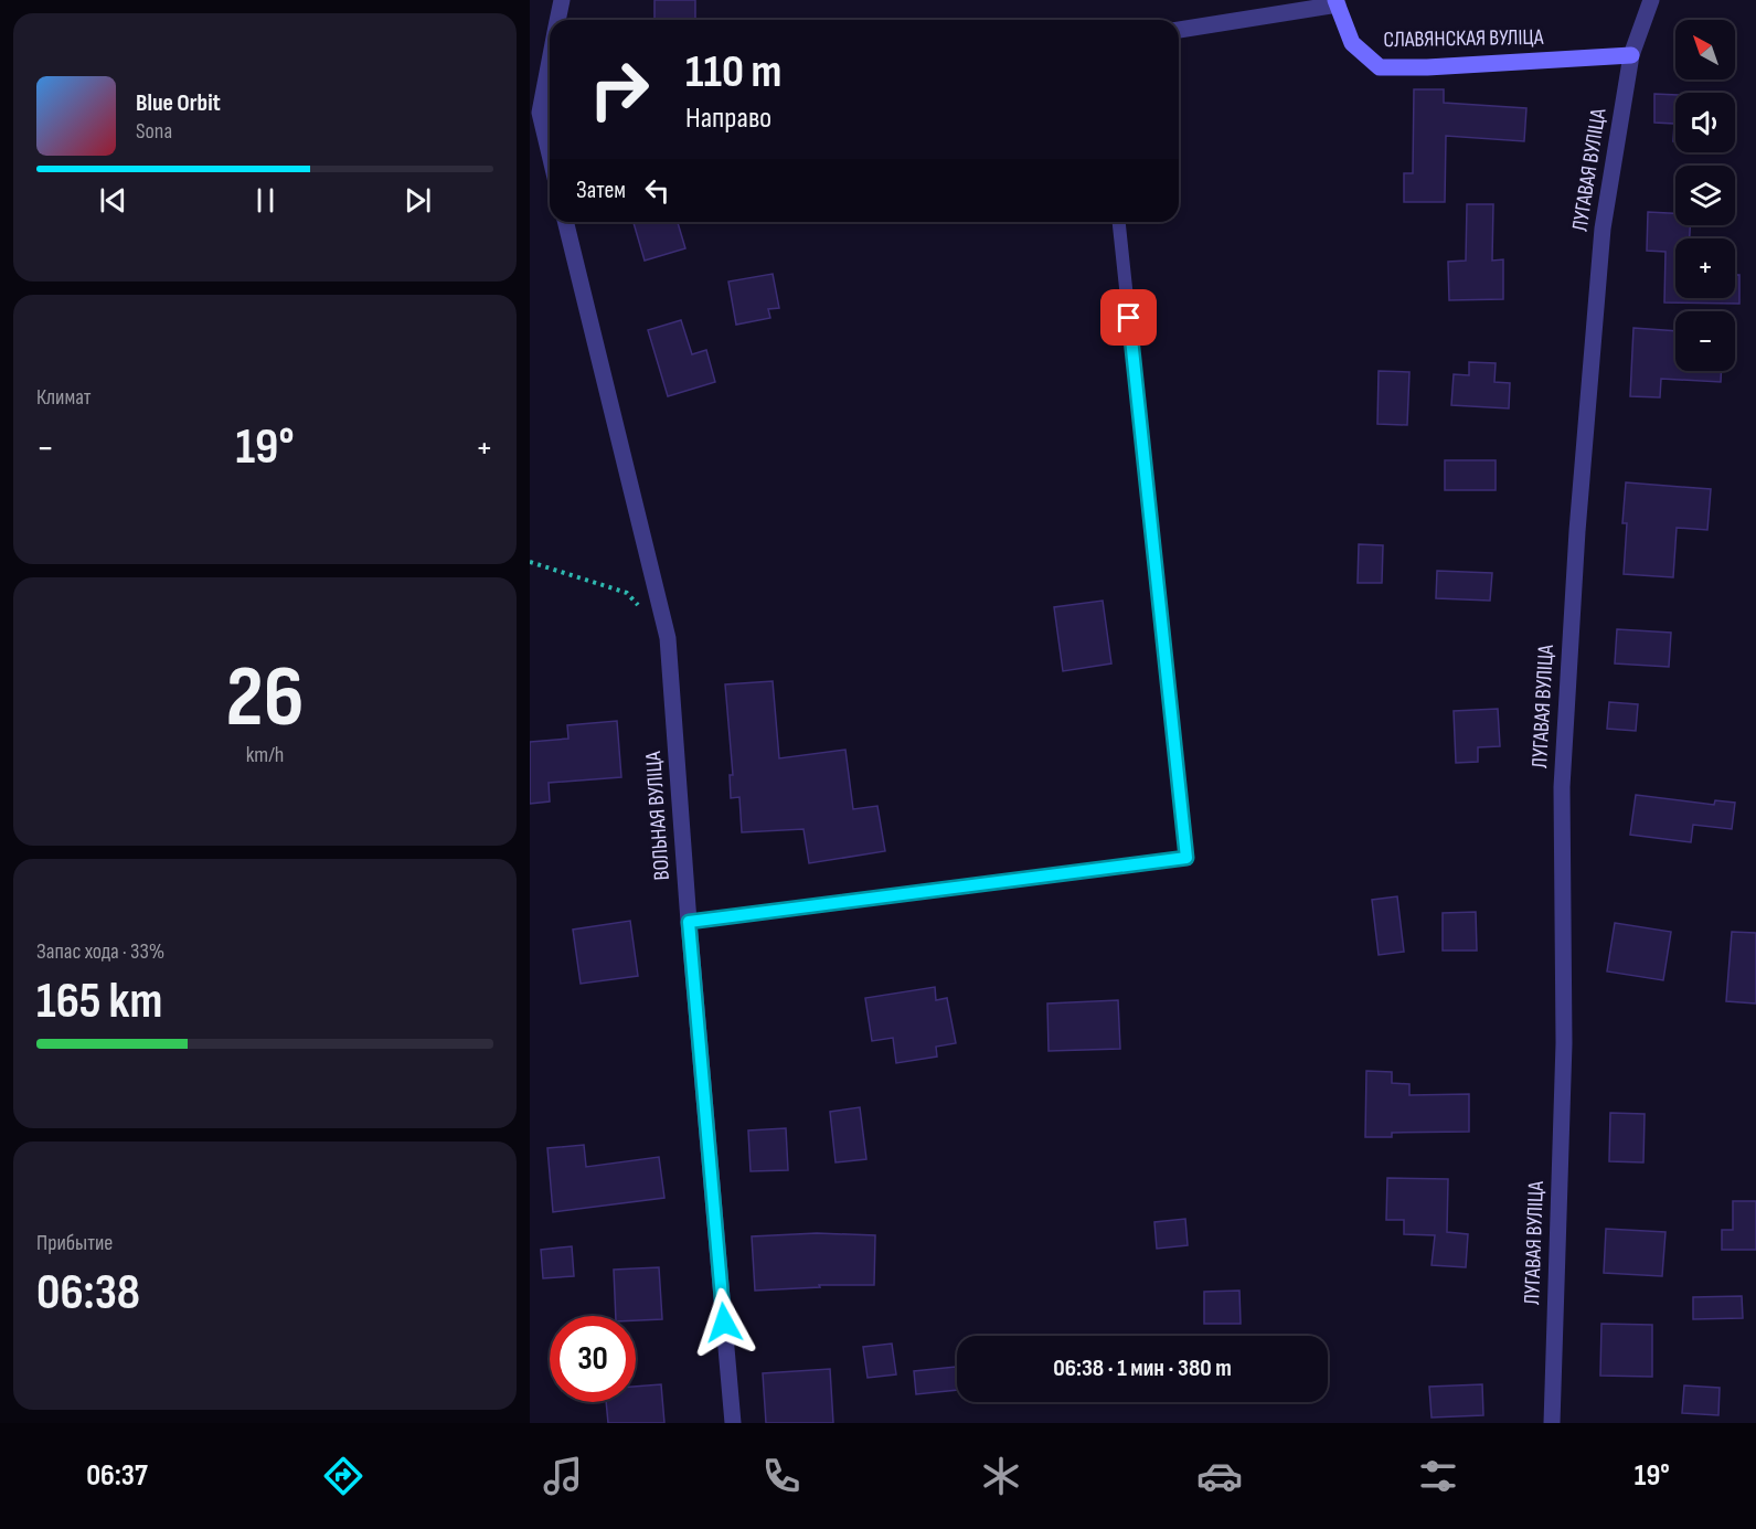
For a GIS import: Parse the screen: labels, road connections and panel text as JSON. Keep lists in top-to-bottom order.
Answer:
{
  "streets": {
    "street": ["СЛАВЯНСКАЯ ВУЛІЦА", "ЛУГАВАЯ ВУЛІЦА", "ВОЛЬНАЯ ВУЛІЦА"]
  },
  "crossings": [
    ["СЛАВЯНСКАЯ ВУЛІЦА", "ЛУГАВАЯ ВУЛІЦА"]
  ],
  "north": "top left",
  "page": {
    "map_buttons": ["+", "−"],
    "turn": ["110 m", "Направо"],
    "song": ["Blue Orbit", "Sona"],
    "then": "Затем",
    "tile": [
      "Климат",
      ["26", "km/h"],
      ["Запас хода · 33%", "165 km"],
      ["Прибытие", "06:38"]
    ],
    "heat": ["−", "19°", "+"],
    "limit": "30",
    "trip": "06:38 · 1 мин · 380 m",
    "tabs": ["06:37", "19°"]
  }
}
